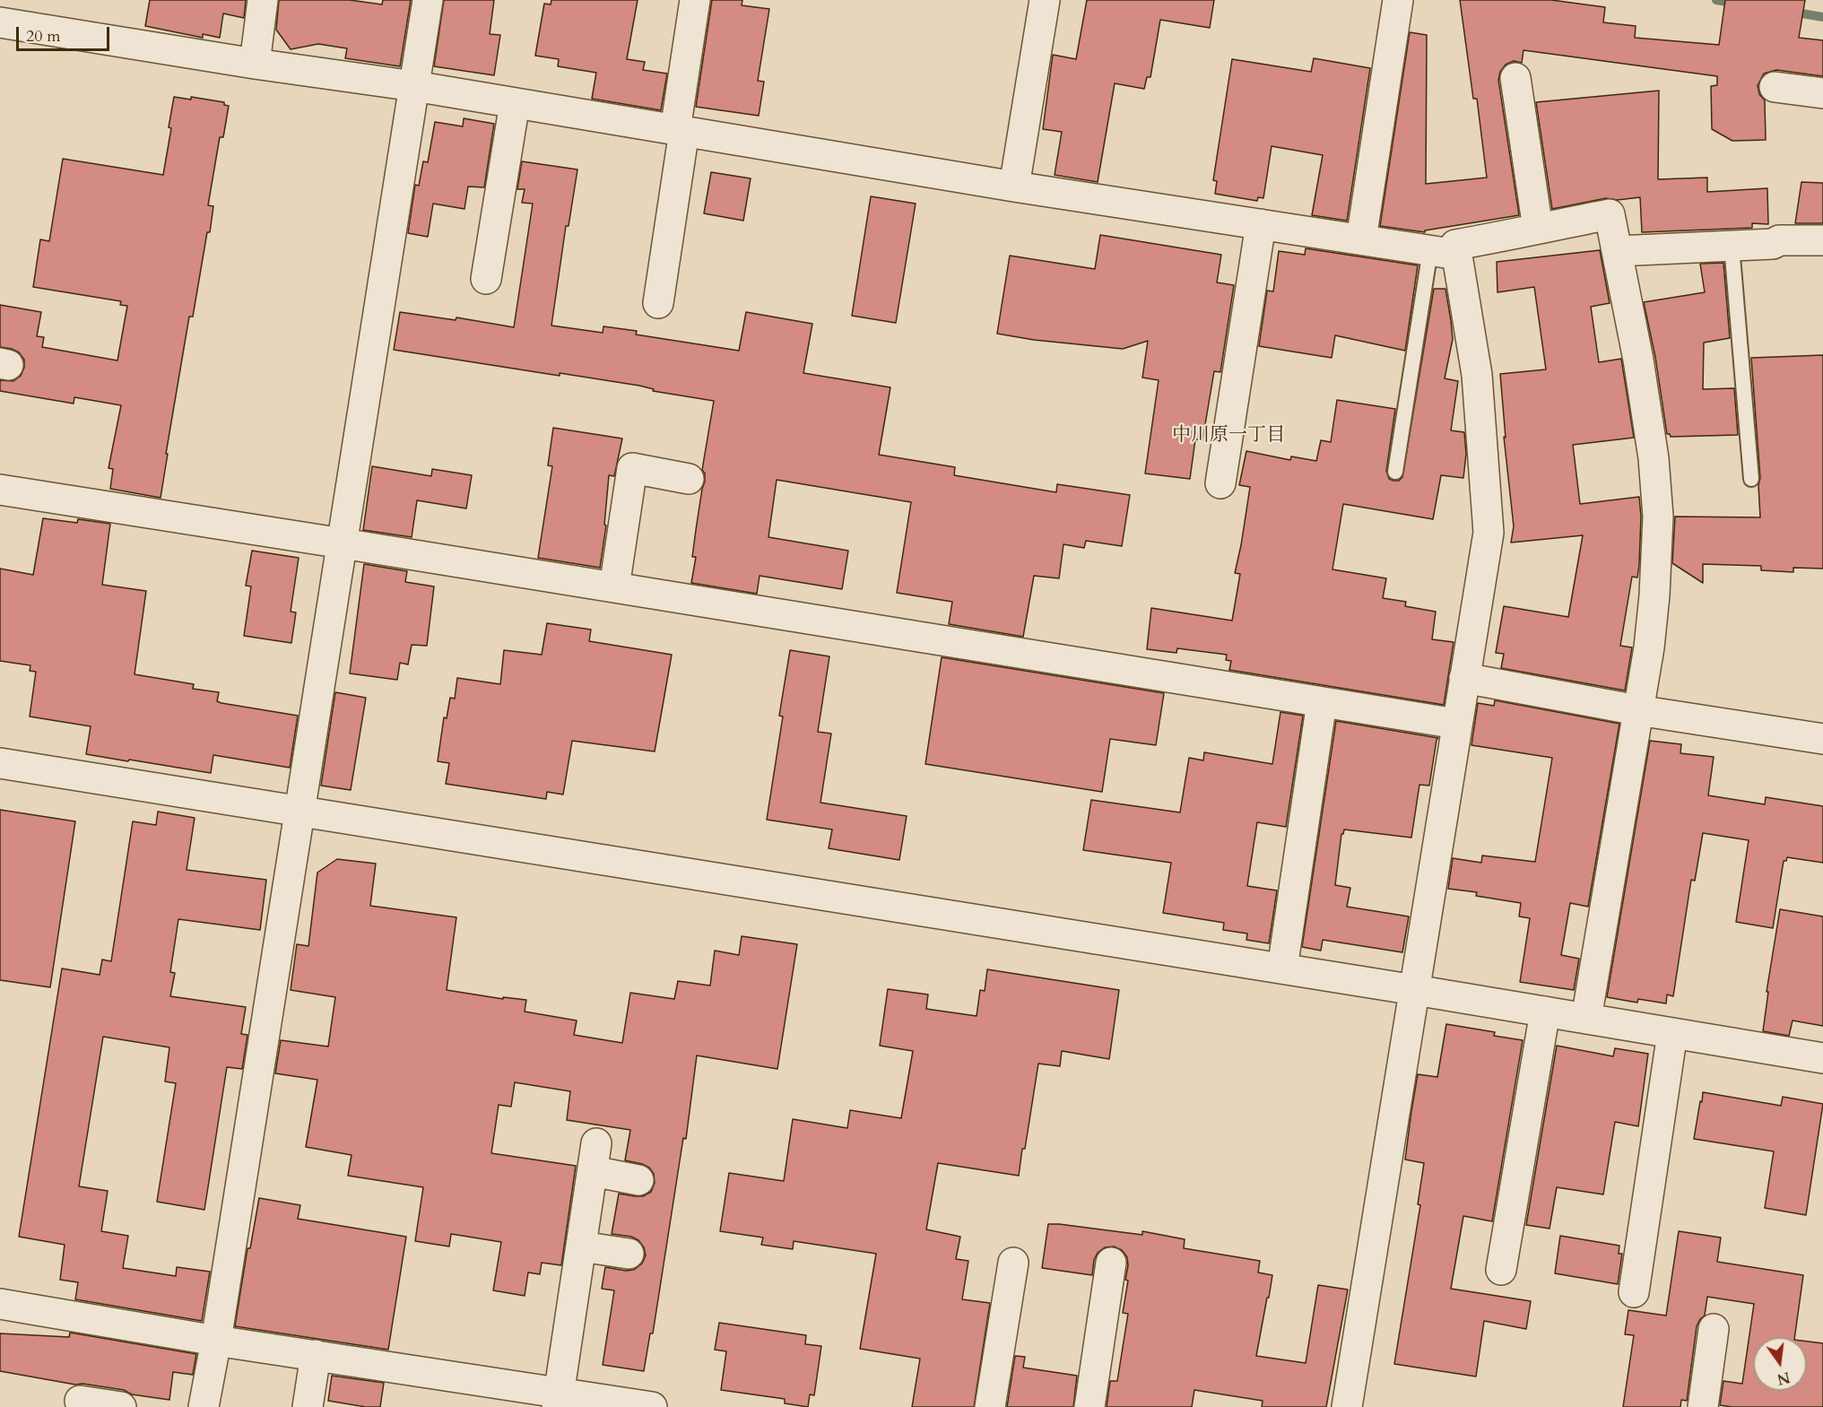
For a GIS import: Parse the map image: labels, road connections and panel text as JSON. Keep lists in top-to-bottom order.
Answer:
{
  "districts": ["中川原一丁目"],
  "scale_bar": "20 m",
  "north": "bottom"
}
